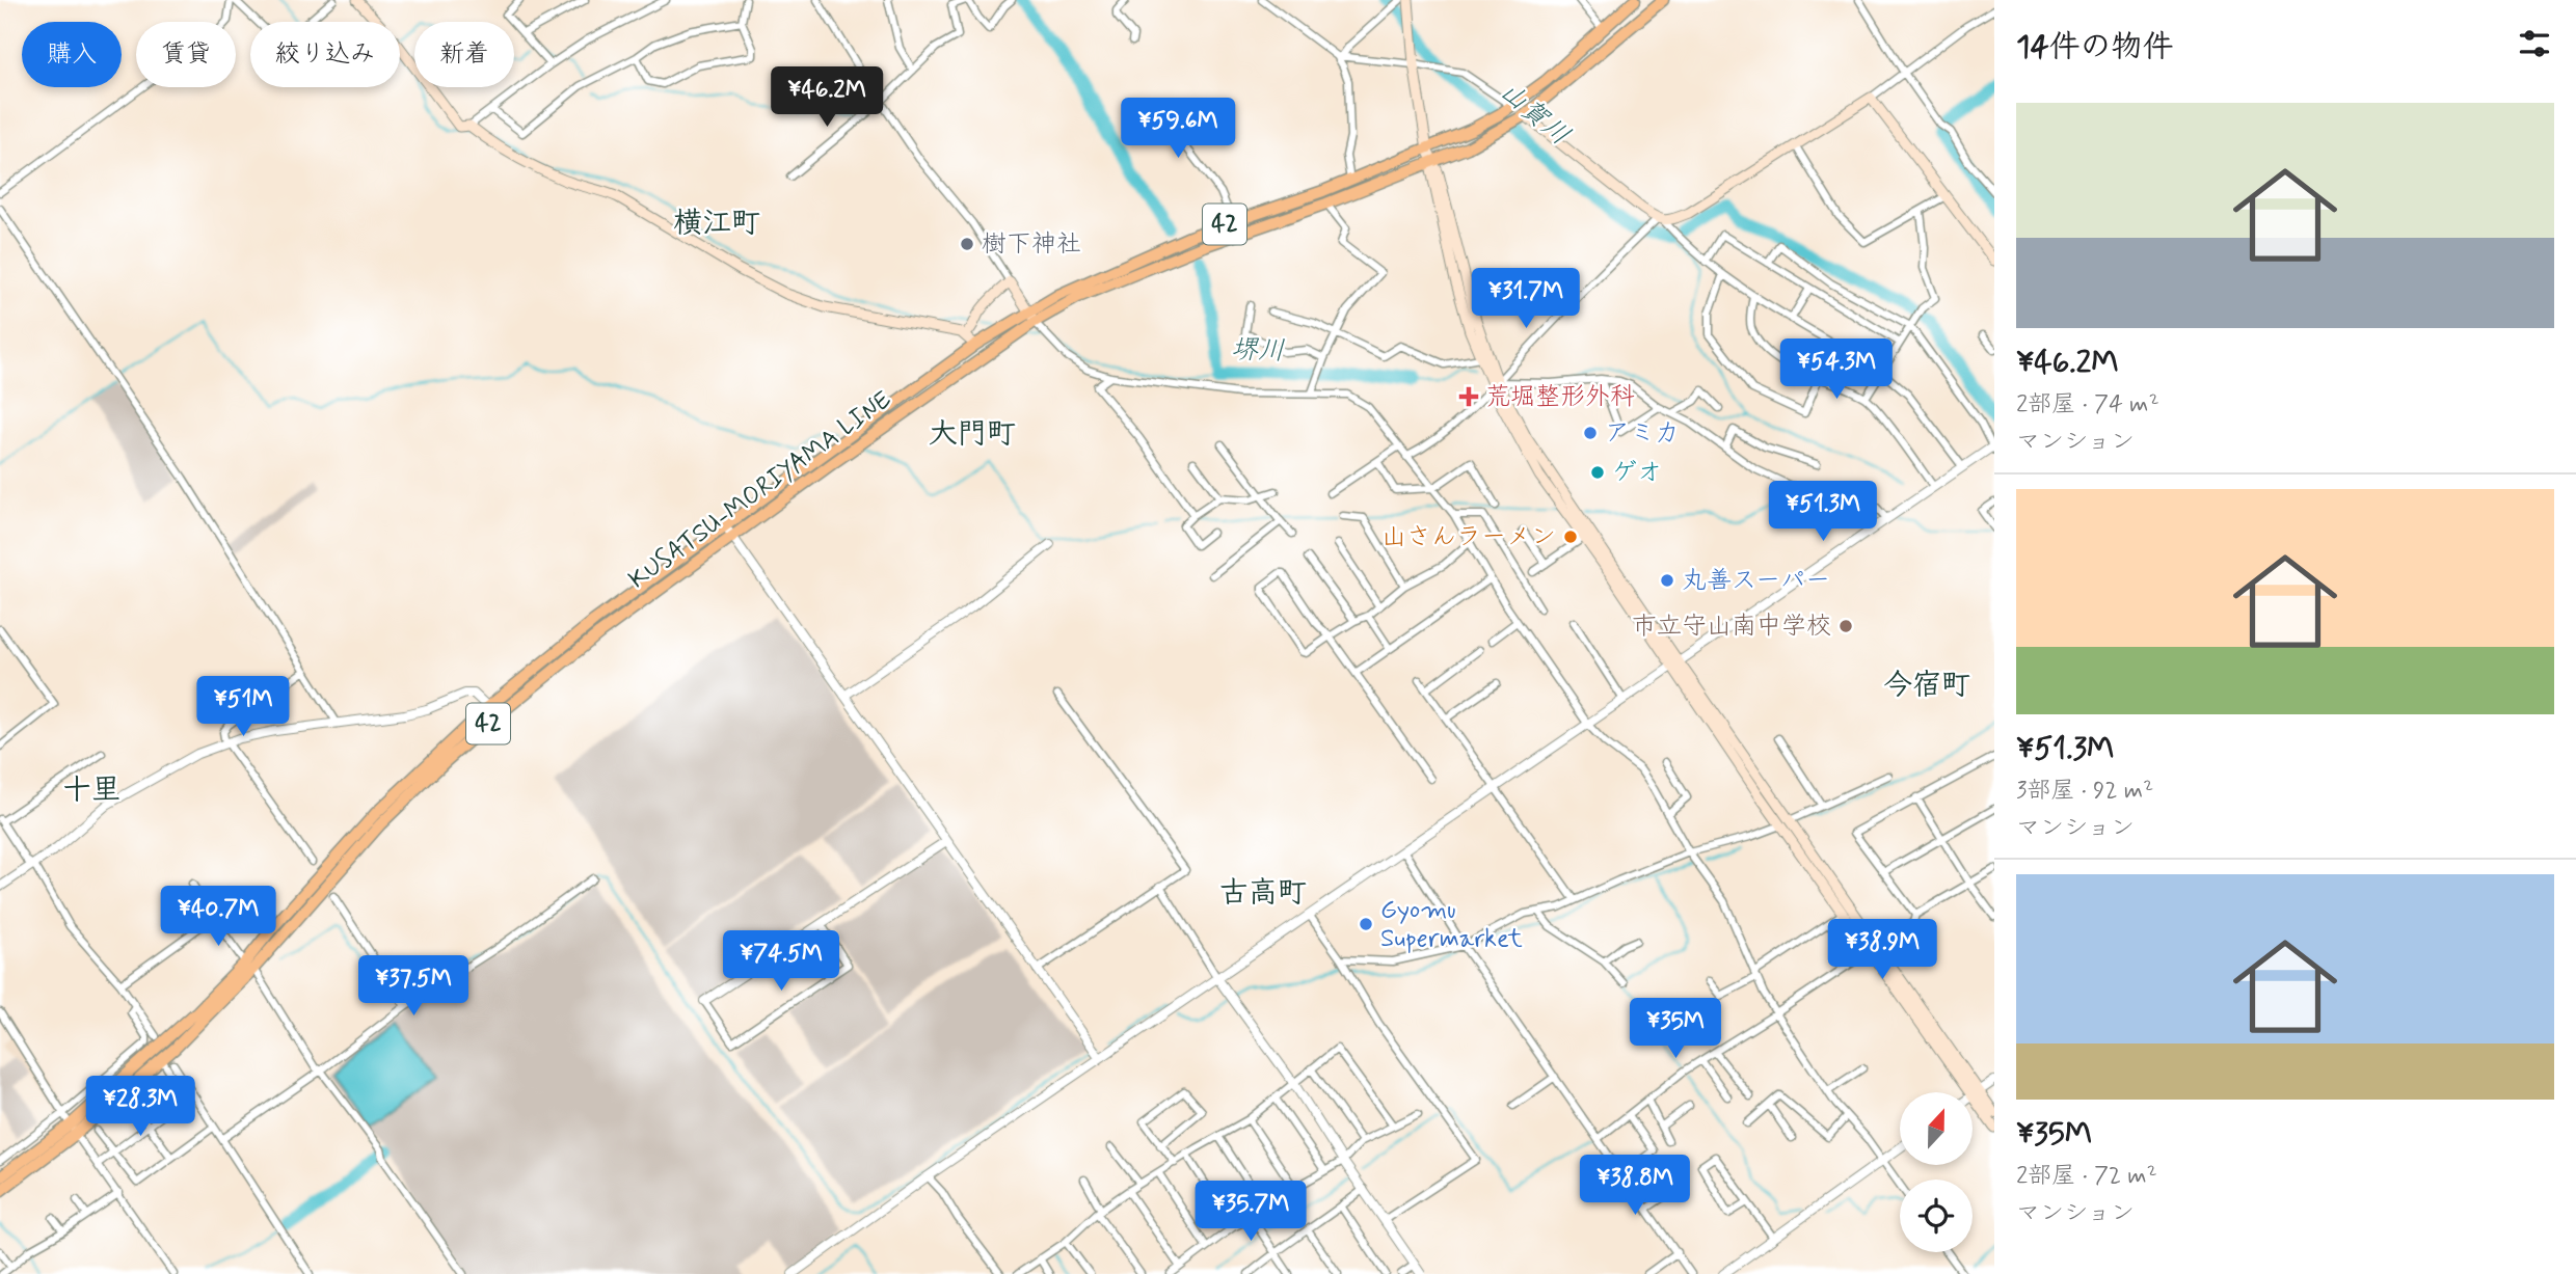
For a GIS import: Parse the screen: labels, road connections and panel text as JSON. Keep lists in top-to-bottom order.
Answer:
{
  "streets": {
    "main road": ["42", "KUSATSU-MORIYAMA LINE"]
  },
  "districts": [
    "横江町",
    "大門町",
    "今宿町",
    "十里",
    "古高町"
  ],
  "water": ["山賀川", "堺川"],
  "places": {
    "other": [
      "樹下神社",
      "アミカ",
      "ゲオ",
      "山さんラーメン",
      "丸善スーパー",
      "市立守山南中学校",
      "Gyomu Supermarket"
    ],
    "health": ["荒堀整形外科"]
  },
  "north": "top",
  "page": {
    "heading": "14件の物件",
    "chip": [
      "購入",
      "賃貸",
      "絞り込み",
      "新着"
    ],
    "price": [
      "¥46.2M",
      "¥59.6M",
      "¥31.7M",
      "¥54.3M",
      "¥51.3M",
      "¥51M",
      "¥40.7M",
      "¥38.9M",
      "¥74.5M",
      "¥37.5M",
      "¥35M",
      "¥28.3M",
      "¥38.8M",
      "¥35.7M"
    ],
    "list": [
      {
        "name": "¥46.2M",
        "note": "2部屋 · 74 m² · マンション"
      },
      {
        "name": "¥51.3M",
        "note": "3部屋 · 92 m² · マンション"
      },
      {
        "name": "¥35M",
        "note": "2部屋 · 72 m² · マンション"
      }
    ]
  }
}
